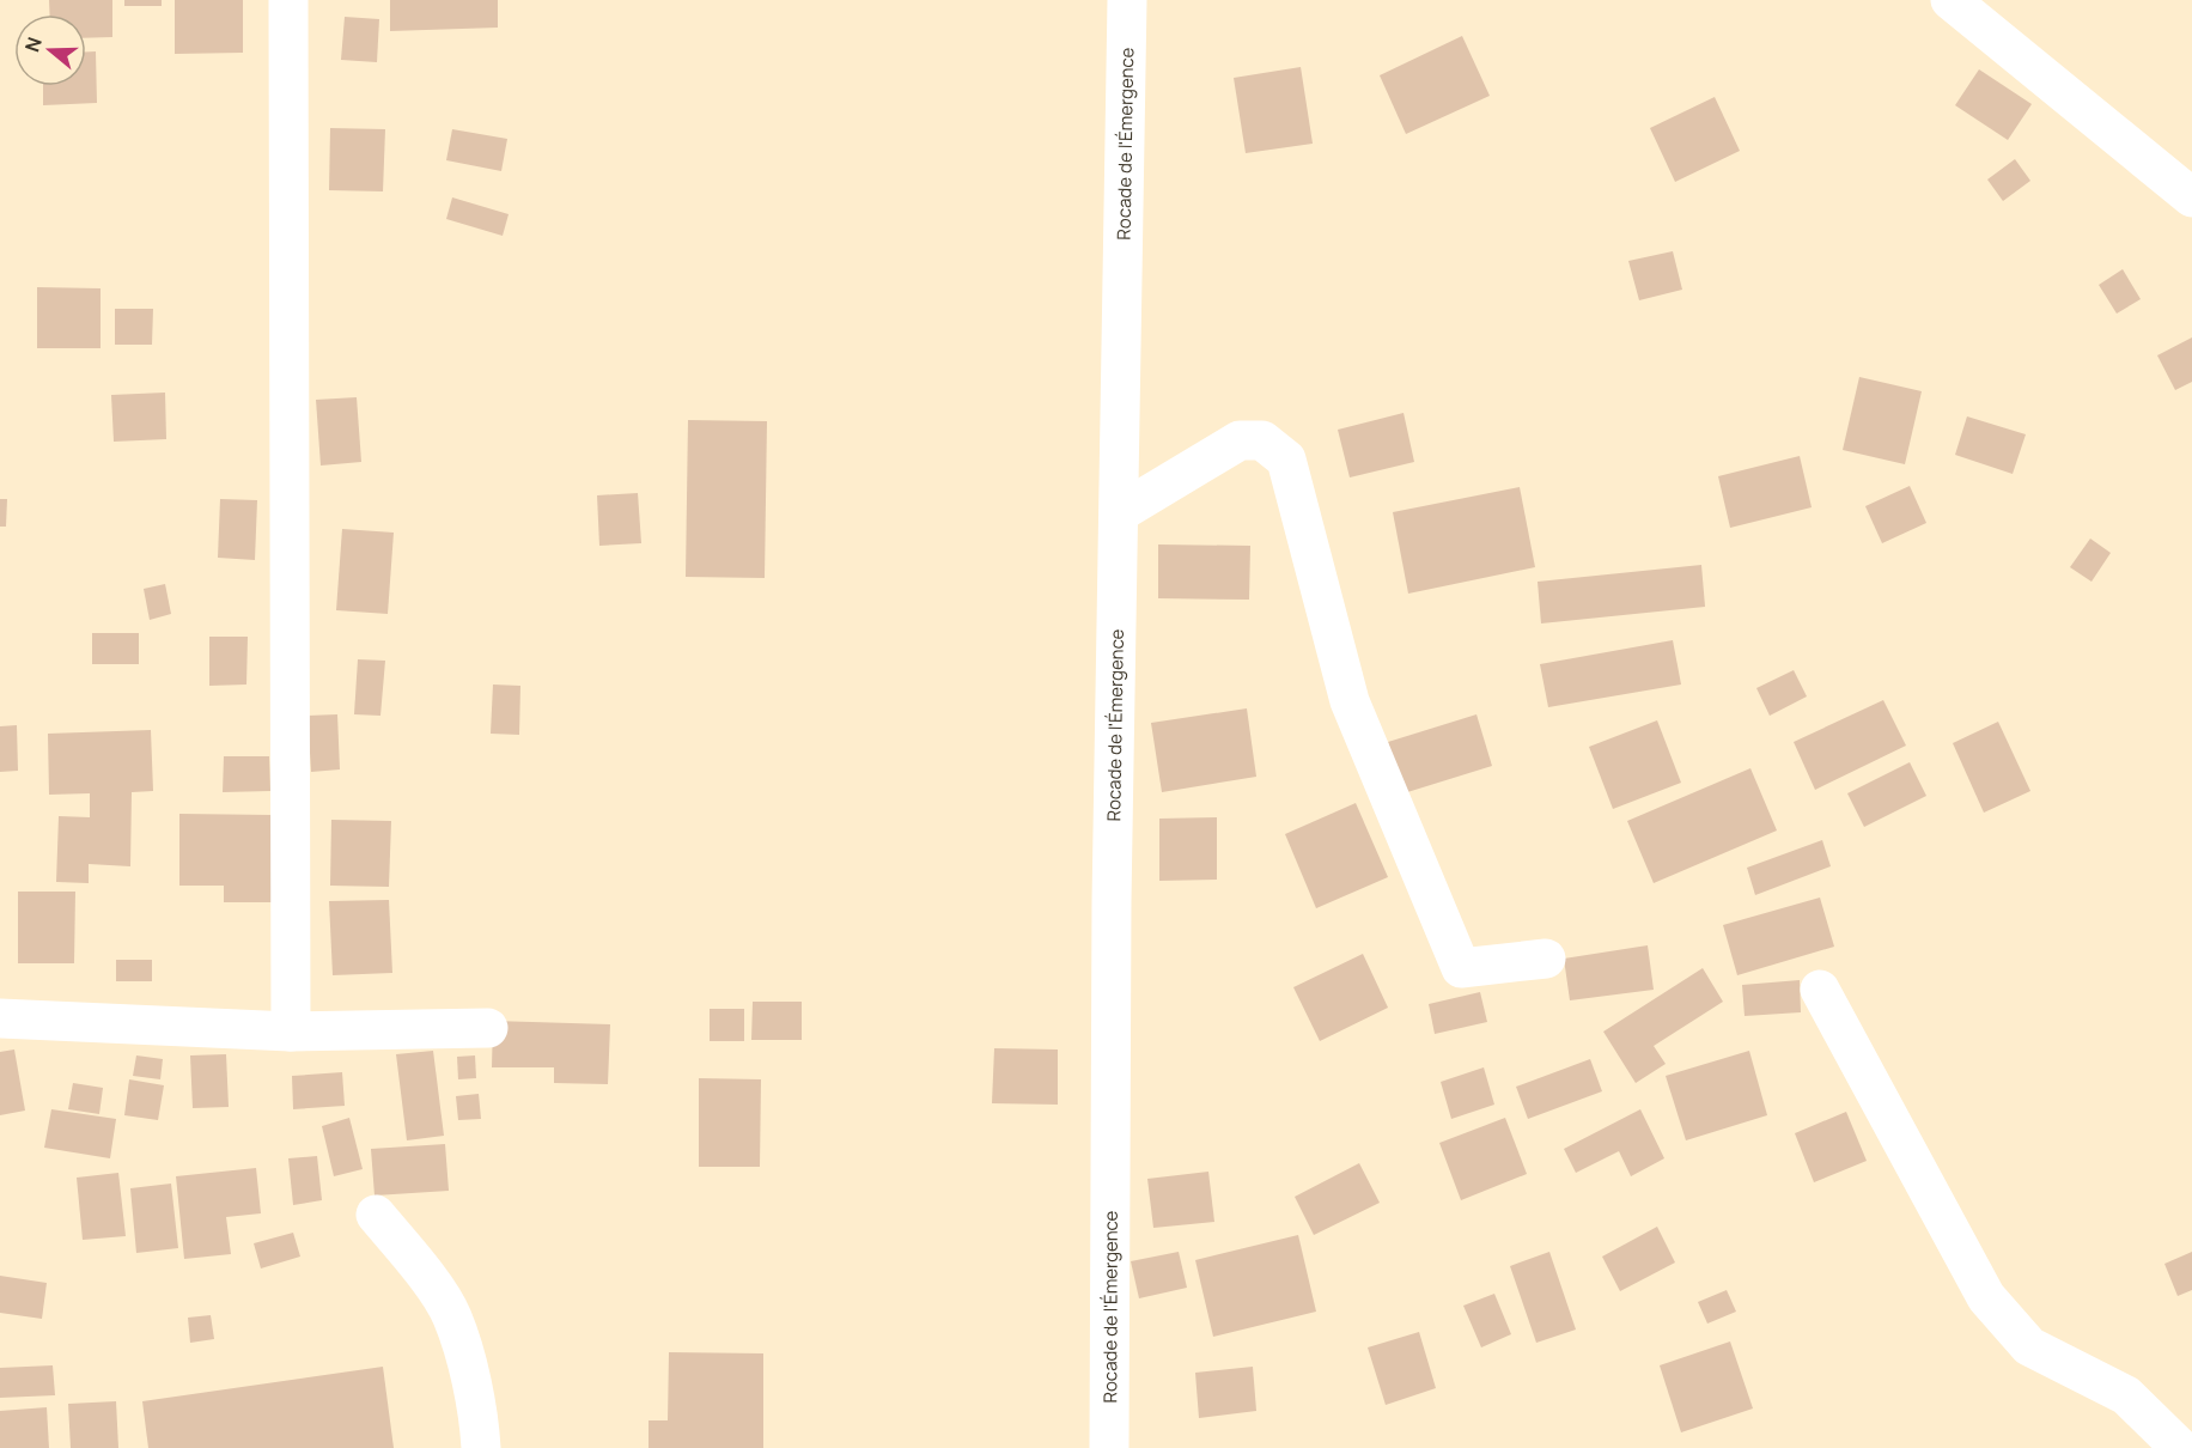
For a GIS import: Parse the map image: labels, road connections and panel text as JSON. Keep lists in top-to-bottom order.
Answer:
{
  "streets": {
    "street": ["Rocade de l'Émergence"]
  },
  "north": "left"
}
